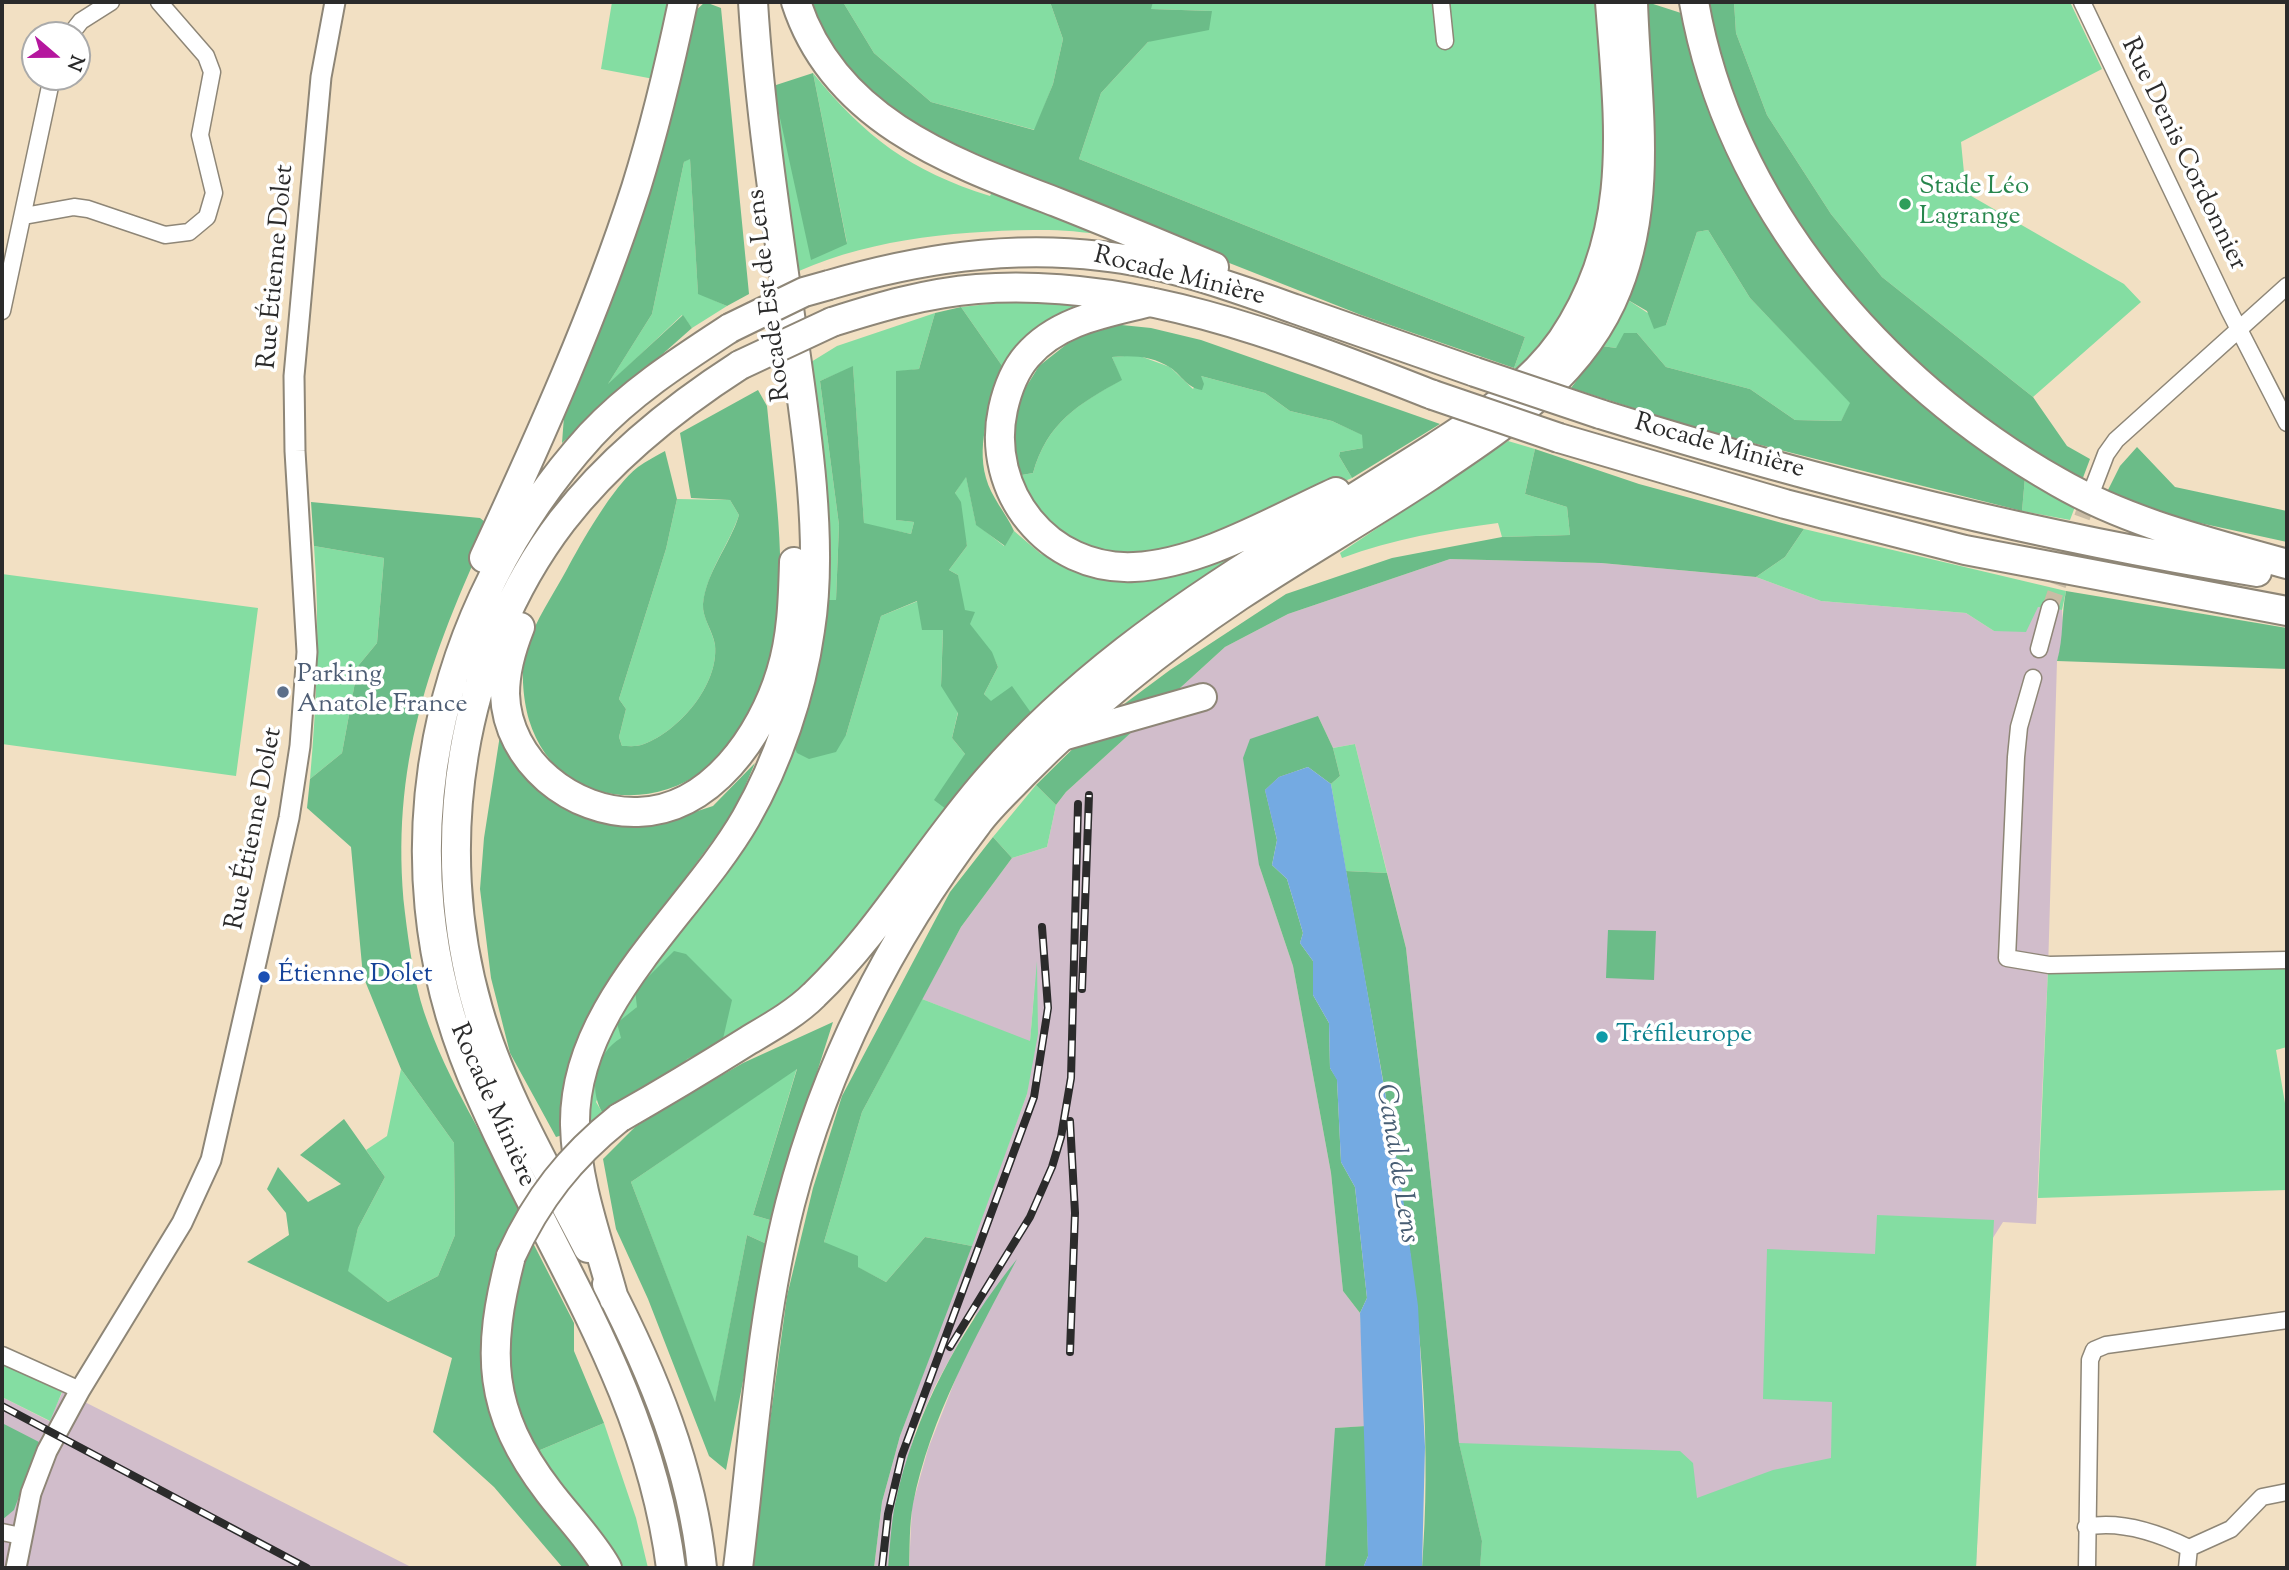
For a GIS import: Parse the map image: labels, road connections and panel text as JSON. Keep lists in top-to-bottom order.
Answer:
{
  "streets": {
    "highway": ["Rocade Minière", "Rocade Est de Lens"],
    "street": ["Rue Denis Cordonnier", "Rue Étienne Dolet"]
  },
  "water": ["Canal de Lens"],
  "places": [
    "Stade Léo Lagrange",
    "Parking Anatole France",
    "Étienne Dolet",
    "Tréfileurope"
  ],
  "north": "right"
}
